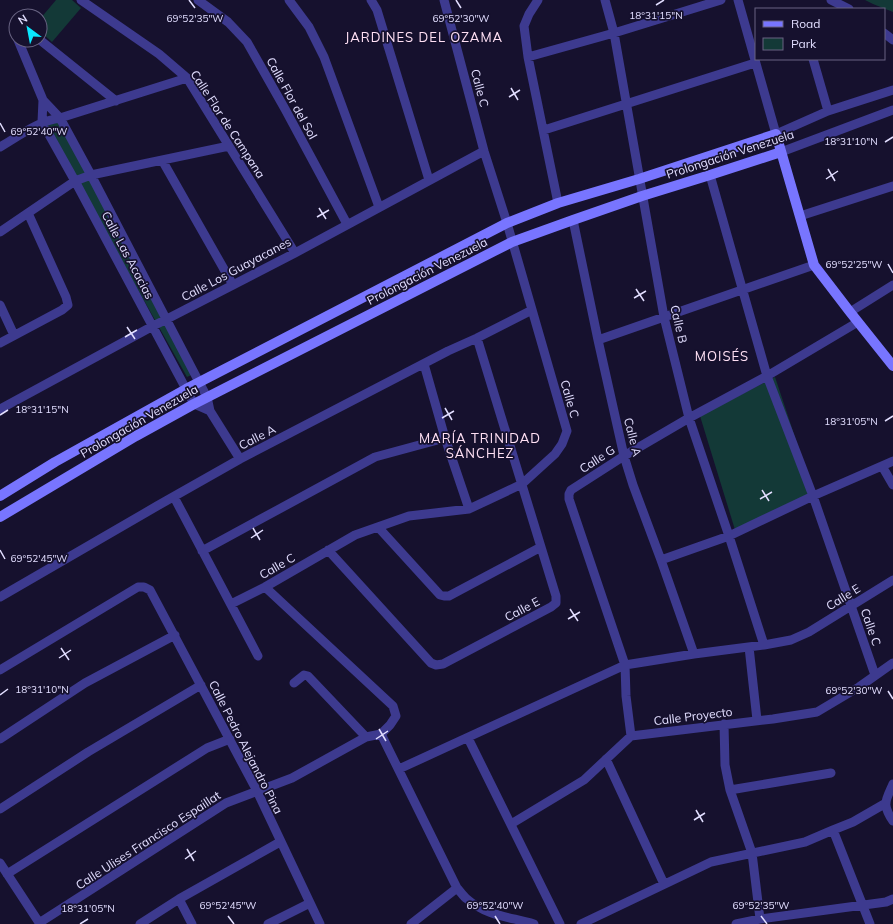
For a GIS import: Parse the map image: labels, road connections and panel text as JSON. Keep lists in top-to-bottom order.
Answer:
{
  "streets": {
    "street": [
      "Calle C",
      "Calle Flor del Sol",
      "Calle Flor de Campana",
      "Prolongación Venezuela",
      "Calle Las Acacias",
      "Calle Los Guayacanes",
      "Calle B",
      "Calle A",
      "Calle G",
      "Calle E",
      "Calle Proyecto",
      "Calle Pedro Alejandro Pina",
      "Calle Ulises Francisco Espaillat"
    ]
  },
  "crossings": [
    ["Calle C", "Prolongación Venezuela"],
    ["Calle C", "Calle Los Guayacanes"],
    ["Calle C", "Calle A"],
    ["Calle C", "Calle G"],
    ["Calle C", "Calle E"],
    ["Calle C", "Calle Proyecto"],
    ["Calle Flor del Sol", "Calle Los Guayacanes"],
    ["Calle Flor de Campana", "Calle Los Guayacanes"],
    ["Prolongación Venezuela", "Calle Las Acacias"],
    ["Prolongación Venezuela", "Calle B"],
    ["Prolongación Venezuela", "Calle A"],
    ["Calle Las Acacias", "Calle Los Guayacanes"],
    ["Calle Las Acacias", "Calle A"],
    ["Calle B", "Calle G"],
    ["Calle B", "Calle E"],
    ["Calle A", "Calle G"],
    ["Calle A", "Calle E"],
    ["Calle G", "Calle E"],
    ["Calle G", "Calle Proyecto"],
    ["Calle Pedro Alejandro Pina", "Calle Ulises Francisco Espaillat"]
  ],
  "districts": ["JARDINES DEL OZAMA", "MOISÉS", "MARÍA TRINIDAD SÁNCHEZ"],
  "legend": ["Road", "Park"],
  "north": "top left",
  "coordinates": [
    "18°31'15\"N",
    "69°52'35\"W",
    "69°52'30\"W",
    "69°52'40\"W",
    "18°31'10\"N",
    "69°52'25\"W",
    "18°31'05\"N",
    "69°52'45\"W"
  ]
}
